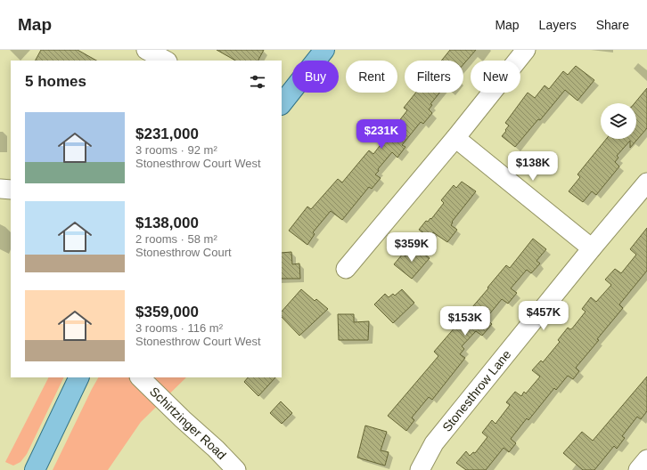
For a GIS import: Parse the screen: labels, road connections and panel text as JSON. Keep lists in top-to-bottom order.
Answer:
{
  "streets": {
    "street": ["Stonesthrow Lane", "Schirtzinger Road"]
  },
  "page": {
    "header": "Map",
    "nav": ["Map", "Layers", "Share"],
    "chip": [
      "Buy",
      "Rent",
      "Filters",
      "New"
    ],
    "heading": "5 homes",
    "list": [
      {
        "name": "$231,000",
        "note": "3 rooms · 92 m² · Stonesthrow Court West"
      },
      {
        "name": "$138,000",
        "note": "2 rooms · 58 m² · Stonesthrow Court"
      },
      {
        "name": "$359,000",
        "note": "3 rooms · 116 m² · Stonesthrow Court West"
      }
    ],
    "price": [
      "$231K",
      "$138K",
      "$359K",
      "$457K",
      "$153K"
    ]
  }
}
